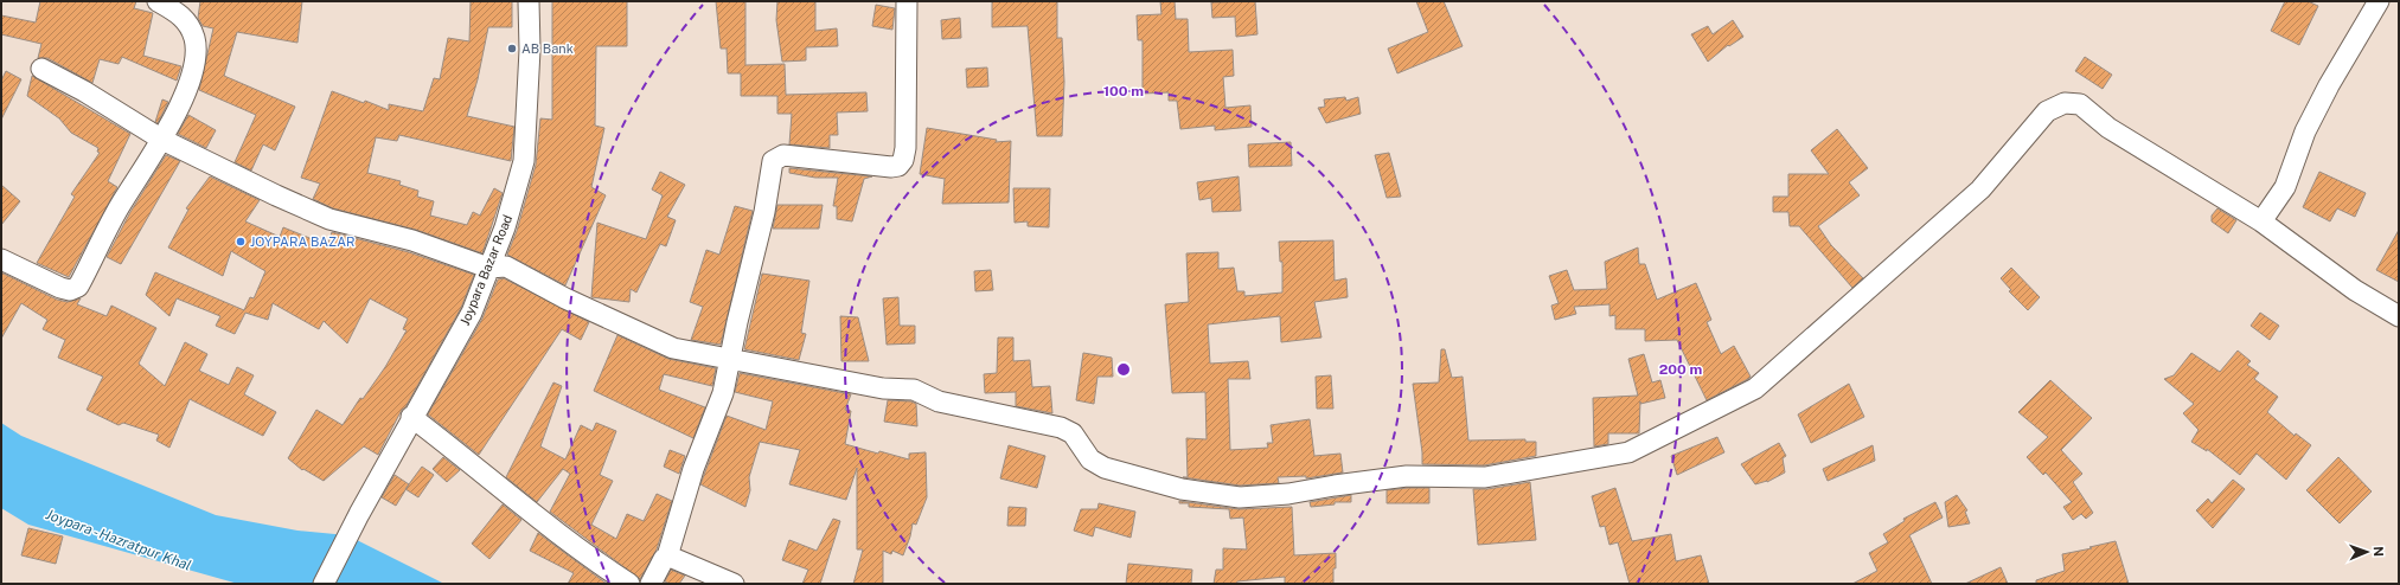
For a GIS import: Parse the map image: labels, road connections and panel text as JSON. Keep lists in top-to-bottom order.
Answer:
{
  "streets": {
    "street": ["Joypara Bazar Road"]
  },
  "water": ["Joypara - Hazratpur Khal"],
  "places": ["AB Bank", "JOYPARA BAZAR"],
  "north": "right",
  "rings": ["100 m", "200 m"]
}
